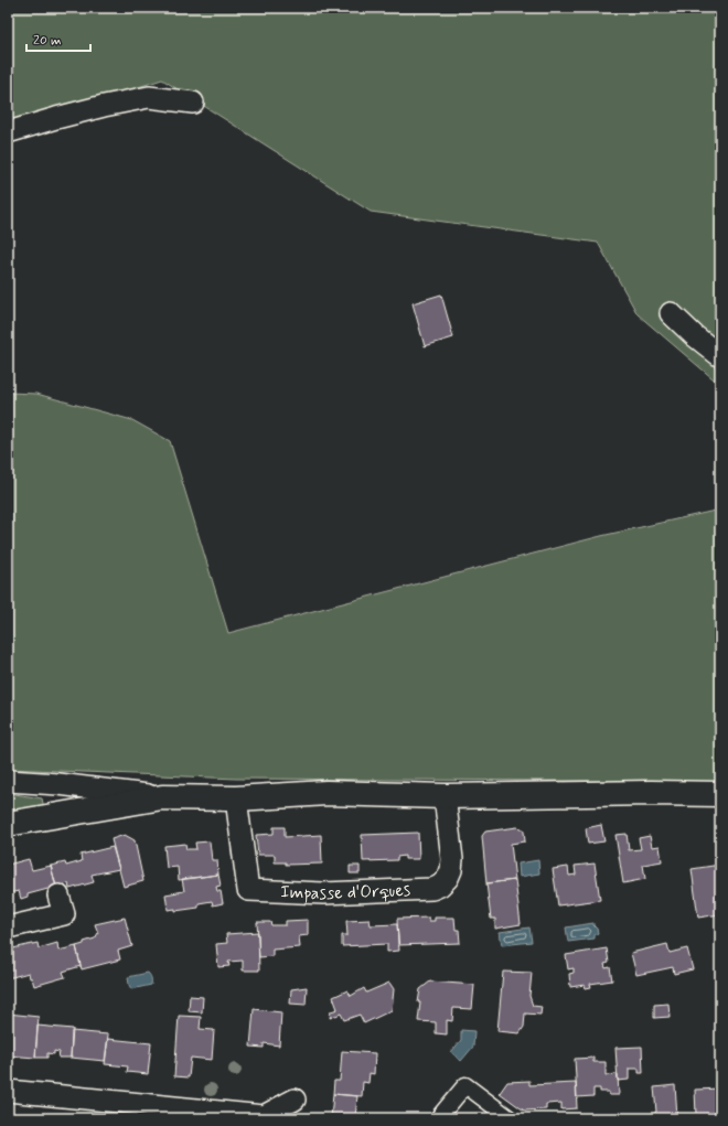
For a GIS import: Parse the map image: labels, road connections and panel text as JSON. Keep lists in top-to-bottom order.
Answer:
{
  "streets": {
    "street": ["Impasse d'Orques"]
  },
  "scale_bar": "20 m"
}
